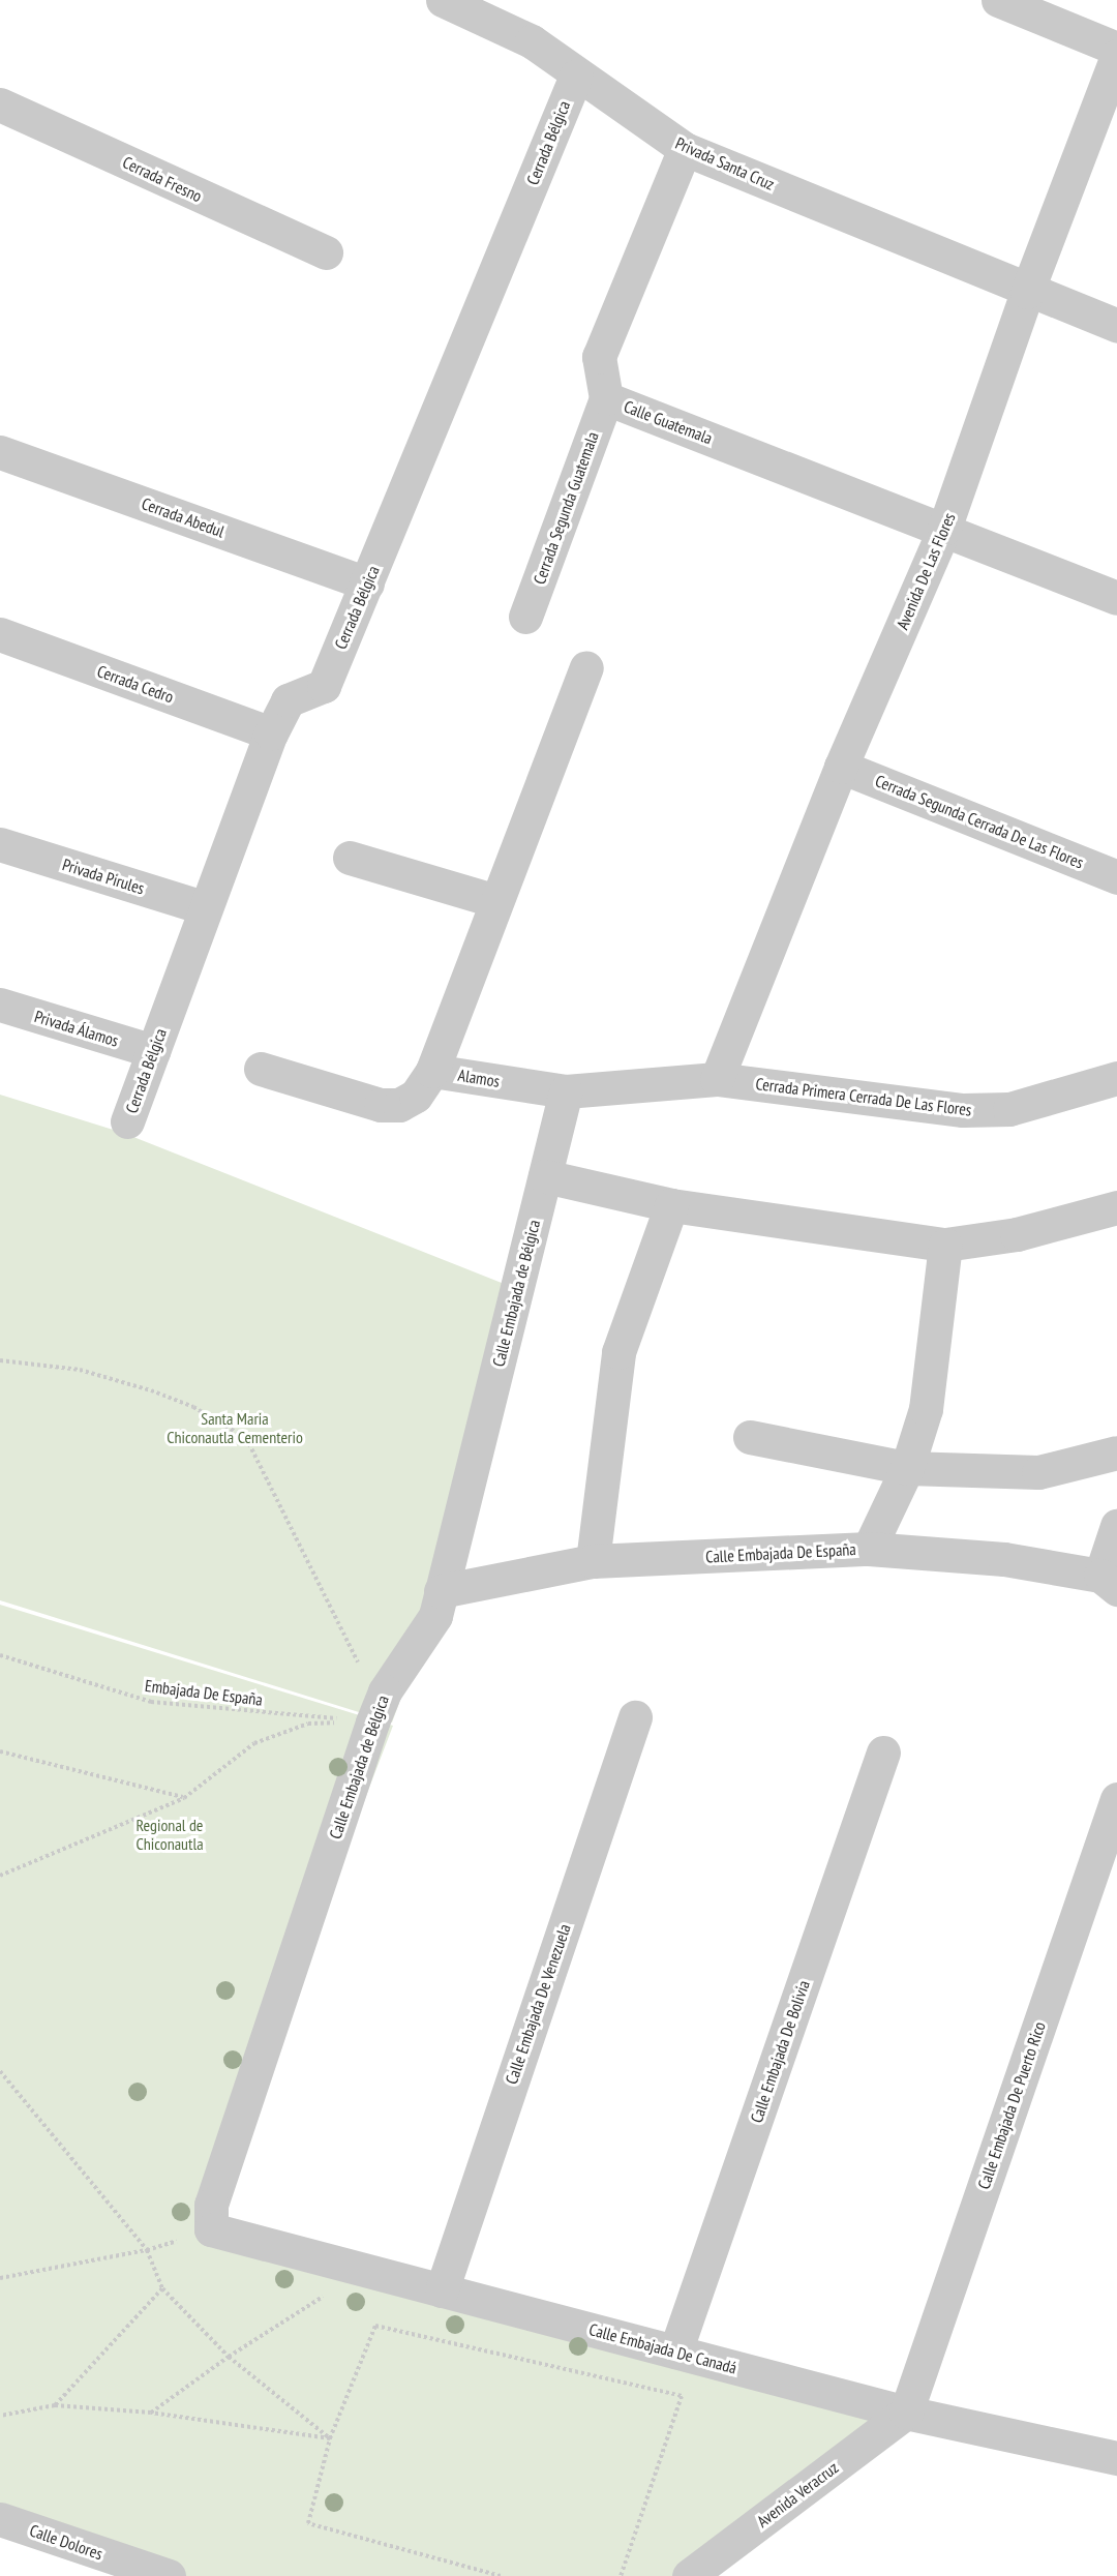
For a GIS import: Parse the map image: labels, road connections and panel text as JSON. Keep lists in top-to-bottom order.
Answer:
{
  "streets": {
    "street": [
      "Cerrada Bélgica",
      "Privada Santa Cruz",
      "Cerrada Fresno",
      "Calle Guatemala",
      "Cerrada Segunda Guatemala",
      "Cerrada Abedul",
      "Avenida De Las Flores",
      "Cerrada Cedro",
      "Cerrada Segunda Cerrada De Las Flores",
      "Privada Pirules",
      "Privada Álamos",
      "Alamos",
      "Cerrada Primera Cerrada De Las Flores",
      "Calle Embajada de Bélgica",
      "Calle Embajada De España",
      "Calle Embajada De Venezuela",
      "Calle Embajada De Bolivia",
      "Calle Embajada De Puerto Rico",
      "Calle Embajada De Canadá",
      "Avenida Veracruz",
      "Calle Dolores"
    ],
    "path": ["Embajada De España"]
  },
  "crossings": [
    ["Cerrada Bélgica", "Privada Santa Cruz"],
    ["Cerrada Bélgica", "Cerrada Abedul"],
    ["Cerrada Bélgica", "Cerrada Cedro"],
    ["Cerrada Bélgica", "Privada Pirules"],
    ["Cerrada Bélgica", "Privada Álamos"],
    ["Privada Santa Cruz", "Calle Guatemala"],
    ["Privada Santa Cruz", "Avenida De Las Flores"],
    ["Calle Guatemala", "Cerrada Segunda Guatemala"],
    ["Calle Guatemala", "Avenida De Las Flores"],
    ["Avenida De Las Flores", "Cerrada Segunda Cerrada De Las Flores"],
    ["Avenida De Las Flores", "Alamos"],
    ["Avenida De Las Flores", "Cerrada Primera Cerrada De Las Flores"],
    ["Alamos", "Cerrada Primera Cerrada De Las Flores"],
    ["Alamos", "Calle Embajada de Bélgica"],
    ["Calle Embajada de Bélgica", "Calle Embajada De España"],
    ["Calle Embajada de Bélgica", "Embajada De España"],
    ["Calle Embajada de Bélgica", "Calle Embajada De Canadá"],
    ["Calle Embajada De Venezuela", "Calle Embajada De Canadá"],
    ["Calle Embajada De Bolivia", "Calle Embajada De Canadá"],
    ["Calle Embajada De Puerto Rico", "Calle Embajada De Canadá"],
    ["Calle Embajada De Puerto Rico", "Avenida Veracruz"],
    ["Calle Embajada De Canadá", "Avenida Veracruz"]
  ],
  "parks": ["Santa Maria Chiconautla Cementerio", "Regional de Chiconautla"]
}
